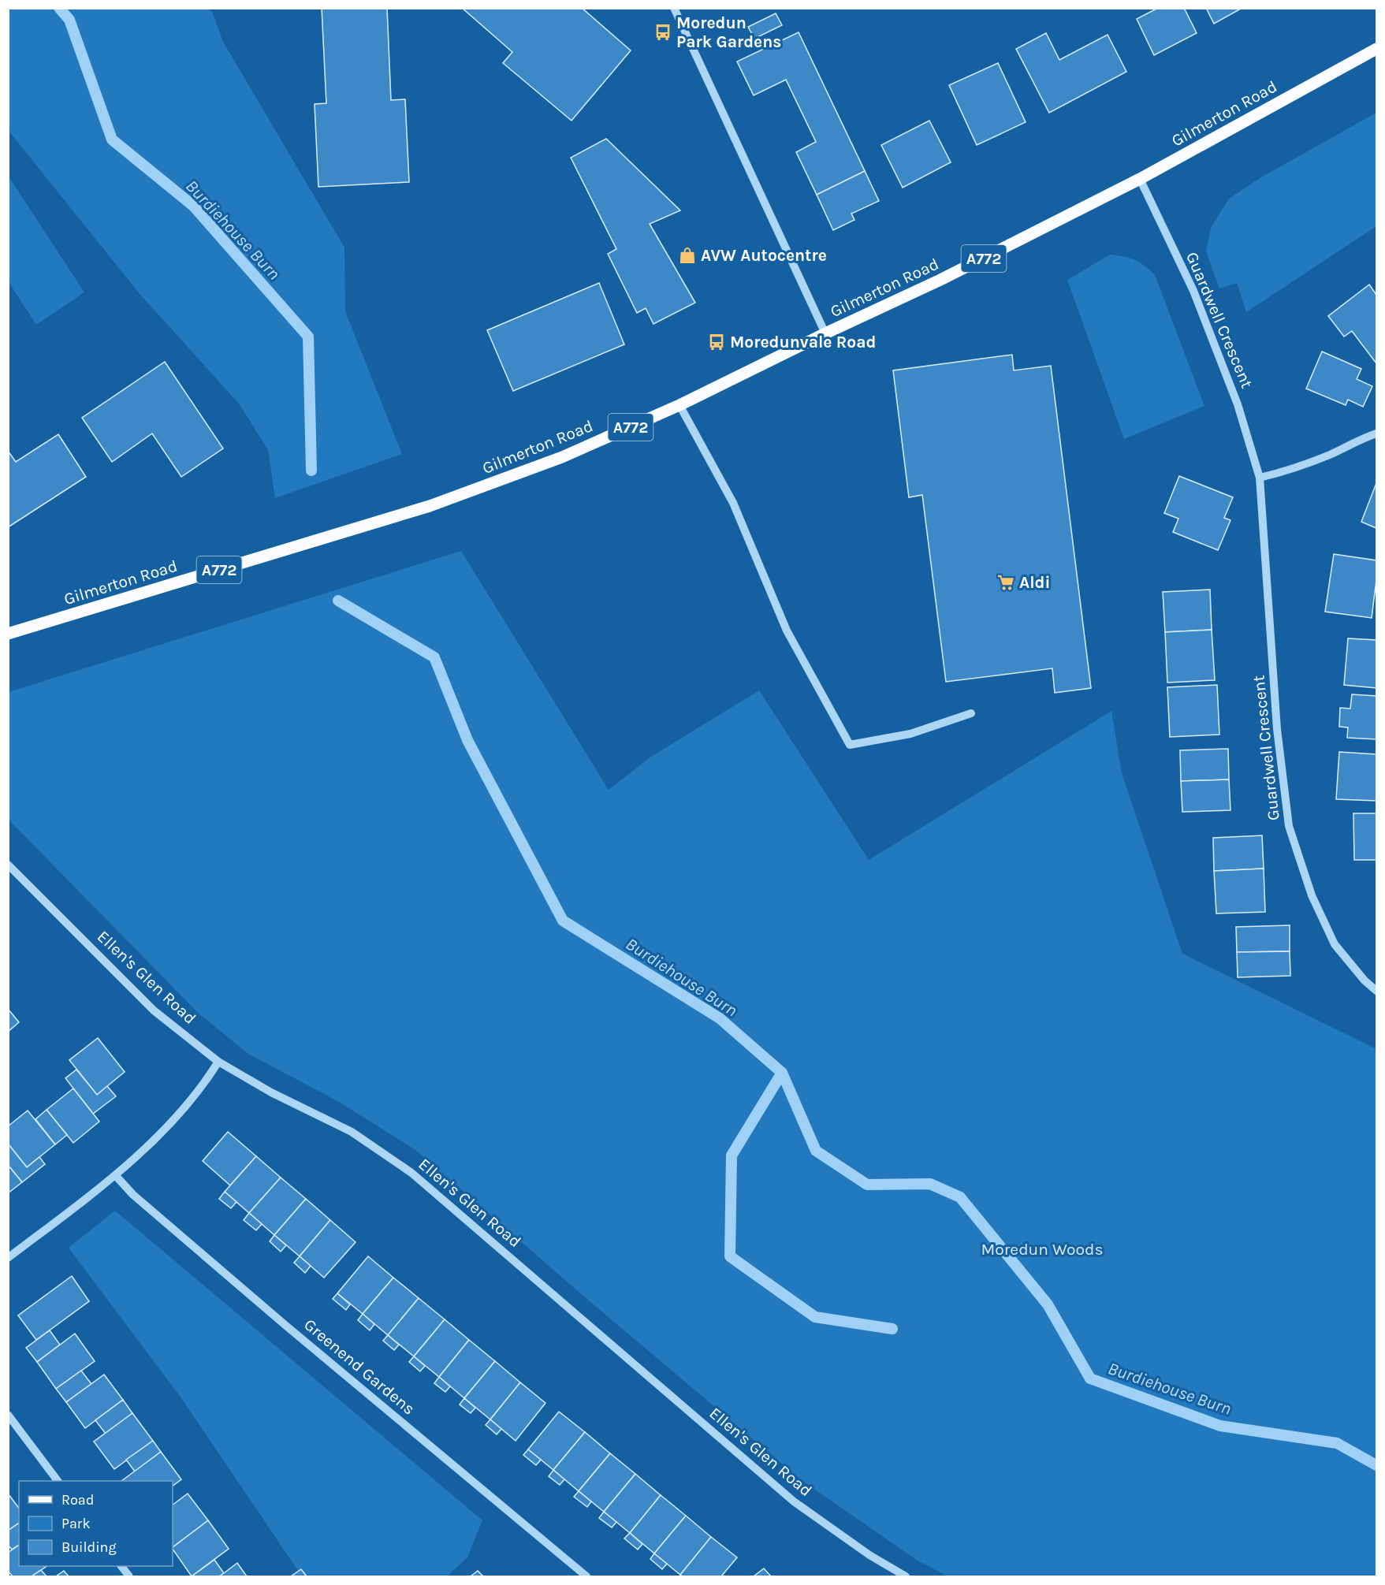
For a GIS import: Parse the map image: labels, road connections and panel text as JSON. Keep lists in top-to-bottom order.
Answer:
{
  "streets": {
    "main road": ["Gilmerton Road", "A772"],
    "street": ["Guardwell Crescent", "Ellen's Glen Road", "Greenend Gardens"]
  },
  "crossings": [
    ["Gilmerton Road", "Guardwell Crescent"]
  ],
  "water": ["Burdiehouse Burn"],
  "parks": ["Moredun Woods"],
  "places": {
    "bus stop": ["Moredun Park Gardens", "Moredunvale Road"],
    "shop": ["AVW Autocentre"],
    "supermarket": ["Aldi"]
  },
  "legend": ["Road", "Park", "Building"]
}
